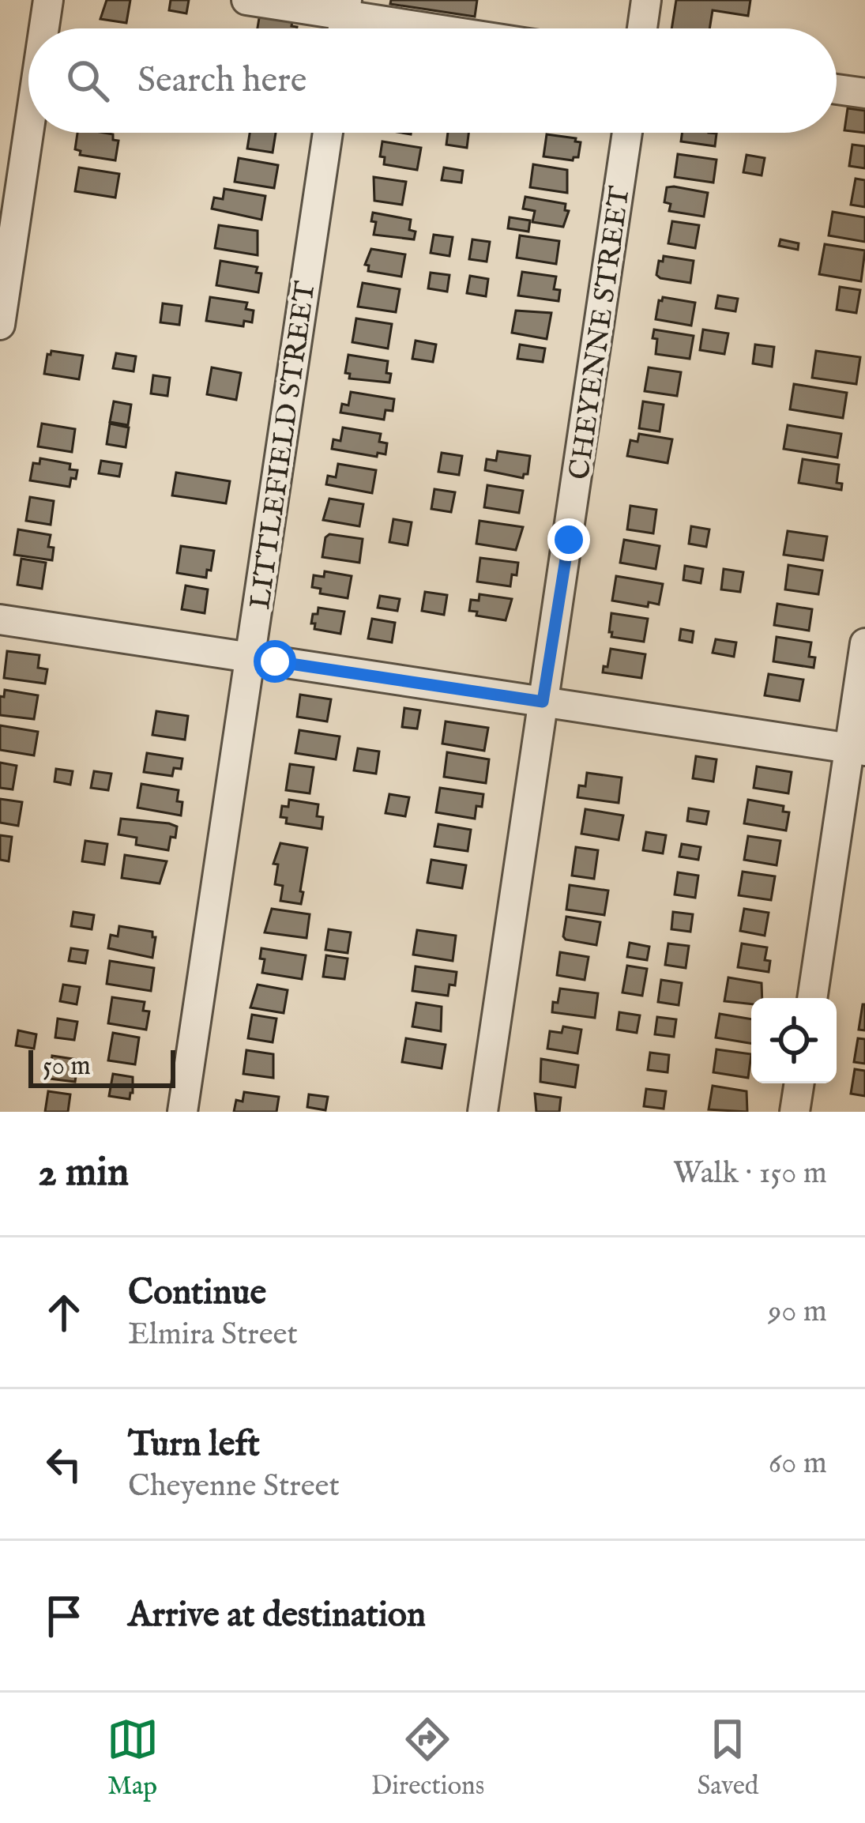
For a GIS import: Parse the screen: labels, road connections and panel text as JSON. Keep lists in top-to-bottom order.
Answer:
{
  "streets": {
    "street": ["CHEYENNE STREET", "LITTLEFIELD STREET"]
  },
  "scale_bar": "50 m",
  "page": {
    "search": "Search here",
    "scale": "50 m",
    "heading": ["2 min", "Walk · 150 m"],
    "list": [
      ["Continue", "Elmira Street", "90 m"],
      ["Turn left", "Cheyenne Street", "60 m"],
      "Arrive at destination"
    ],
    "nav": ["Map", "Directions", "Saved"]
  }
}
